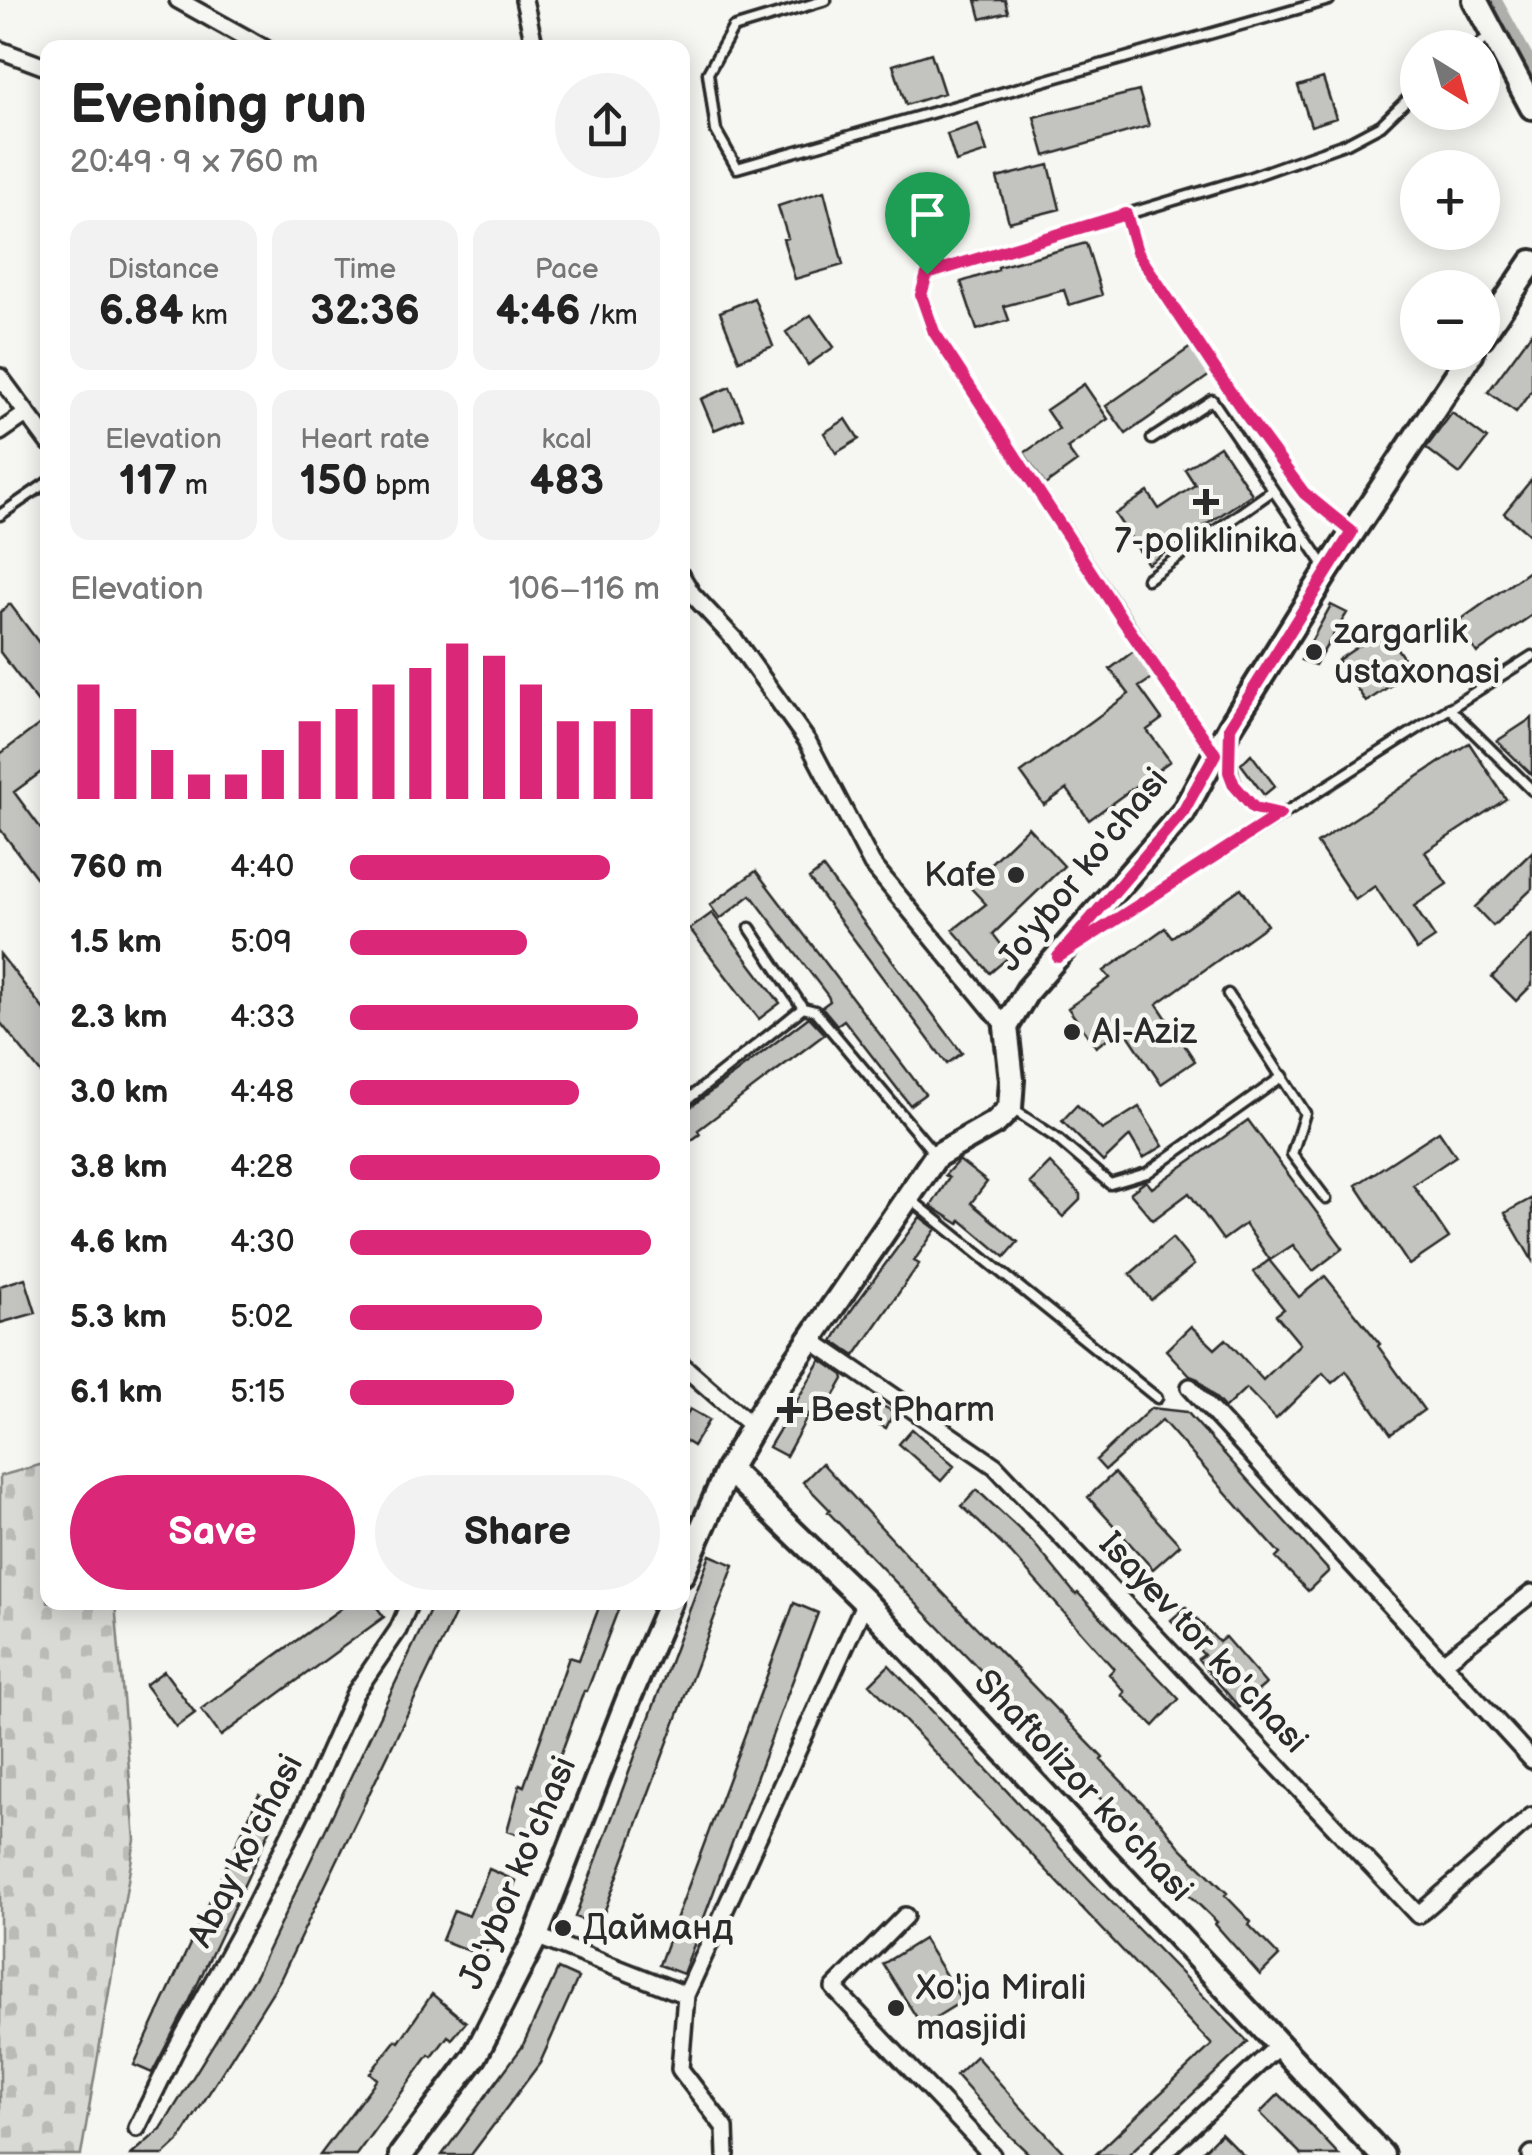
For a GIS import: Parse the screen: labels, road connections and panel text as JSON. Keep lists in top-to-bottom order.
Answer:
{
  "streets": {
    "street": [
      "Jo'ybor ko'chasi",
      "Isayev tor ko'chasi",
      "Shaftolizor ko'chasi",
      "Abay ko'chasi"
    ]
  },
  "places": {
    "health": ["7-poliklinika", "Best Pharm"],
    "other": [
      "zargarlik ustaxonasi",
      "Kafe",
      "Al-Aziz",
      "Дайманд",
      "Xo'ja Mirali masjidi"
    ]
  },
  "north": "bottom right",
  "page": {
    "map_buttons": ["+", "−"],
    "heading": ["Evening run", "20:49 · 9 × 760 m"],
    "stats": [
      ["Distance", "6.84 km"],
      ["Time", "32:36"],
      ["Pace", "4:46 /km"],
      ["Elevation", "117 m"],
      ["Heart rate", "150 bpm"],
      ["kcal", "483"]
    ],
    "chart": ["Elevation", "106–116 m"],
    "list": [
      {
        "name": "760 m",
        "note": "4:40"
      },
      {
        "name": "1.5 km",
        "note": "5:09"
      },
      {
        "name": "2.3 km",
        "note": "4:33"
      },
      {
        "name": "3.0 km",
        "note": "4:48"
      },
      {
        "name": "3.8 km",
        "note": "4:28"
      },
      {
        "name": "4.6 km",
        "note": "4:30"
      },
      {
        "name": "5.3 km",
        "note": "5:02"
      },
      {
        "name": "6.1 km",
        "note": "5:15"
      }
    ],
    "buttons": ["Save", "Share"]
  }
}
